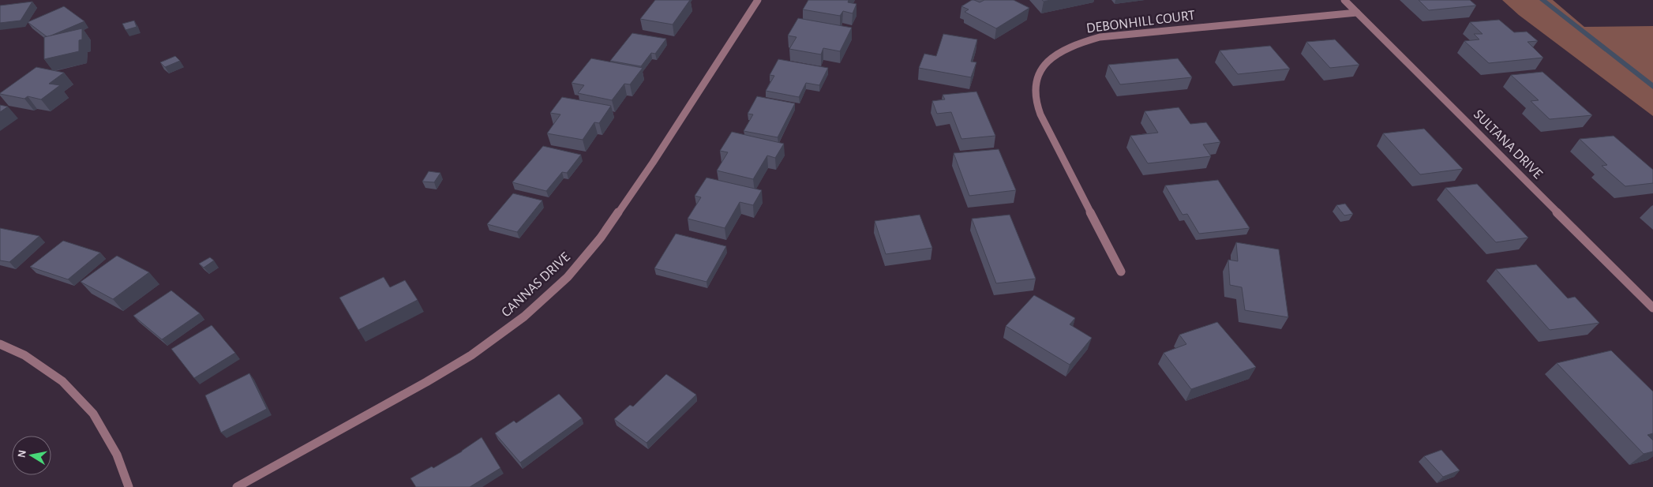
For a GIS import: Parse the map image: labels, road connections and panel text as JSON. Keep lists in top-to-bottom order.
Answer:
{
  "streets": {
    "street": ["DEBONHILL COURT", "SULTANA DRIVE", "CANNAS DRIVE"]
  },
  "crossings": [
    ["DEBONHILL COURT", "SULTANA DRIVE"]
  ],
  "north": "left"
}
